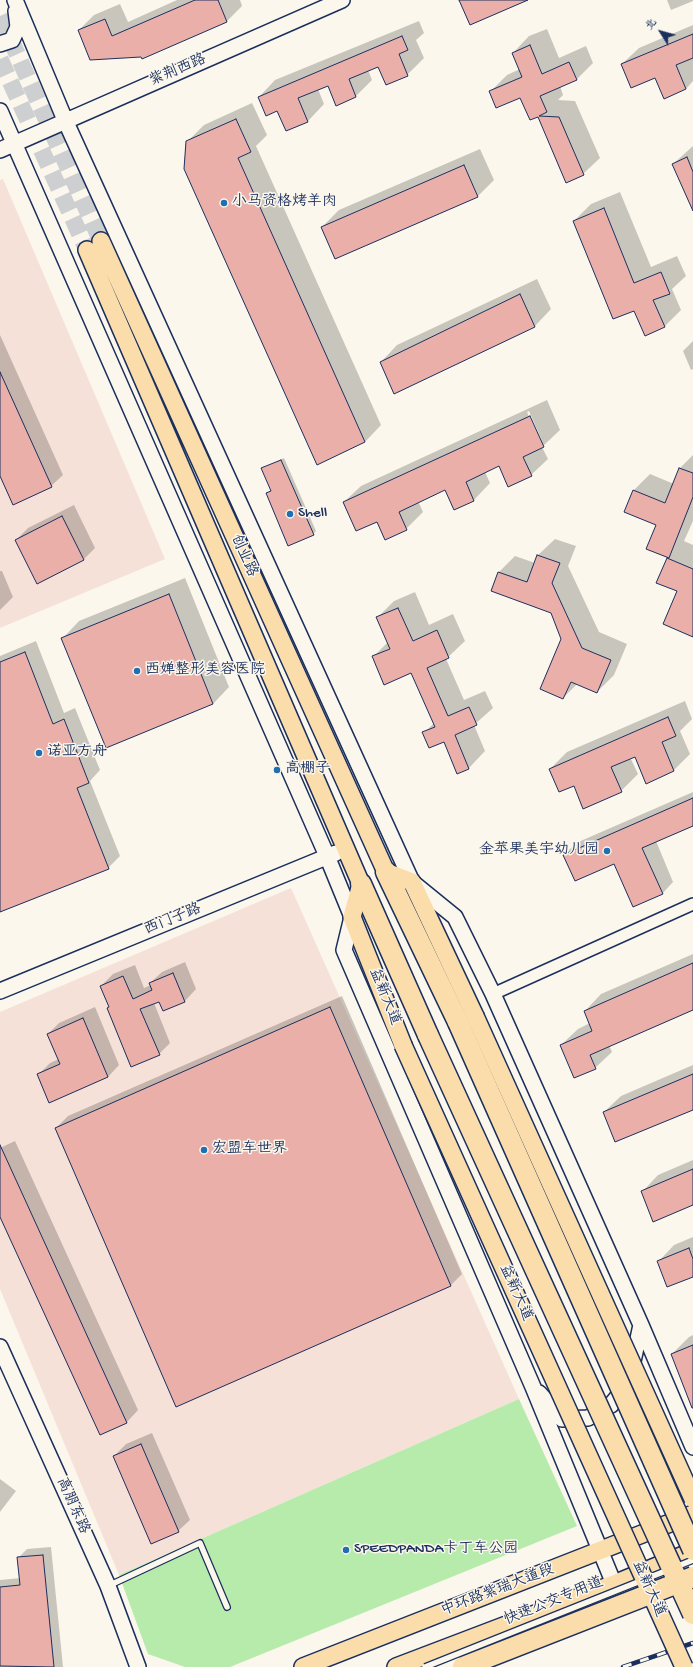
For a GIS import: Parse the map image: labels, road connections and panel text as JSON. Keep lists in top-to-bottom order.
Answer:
{
  "streets": {
    "main road": ["创业路", "益新大道", "中环路紫瑞大道段"],
    "street": ["紫荆西路", "西门子路", "高朋东路"],
    "lane": ["快速公交专用道"]
  },
  "crossings": [
    ["创业路", "西门子路"]
  ],
  "places": [
    "小马资格烤羊肉",
    "Shell",
    "西婵整形美容医院",
    "诺亚方舟",
    "高棚子",
    "金苹果美宇幼儿园",
    "宏盟车世界",
    "SPEEDPANDA卡丁车公园"
  ],
  "north": "top left"
}
